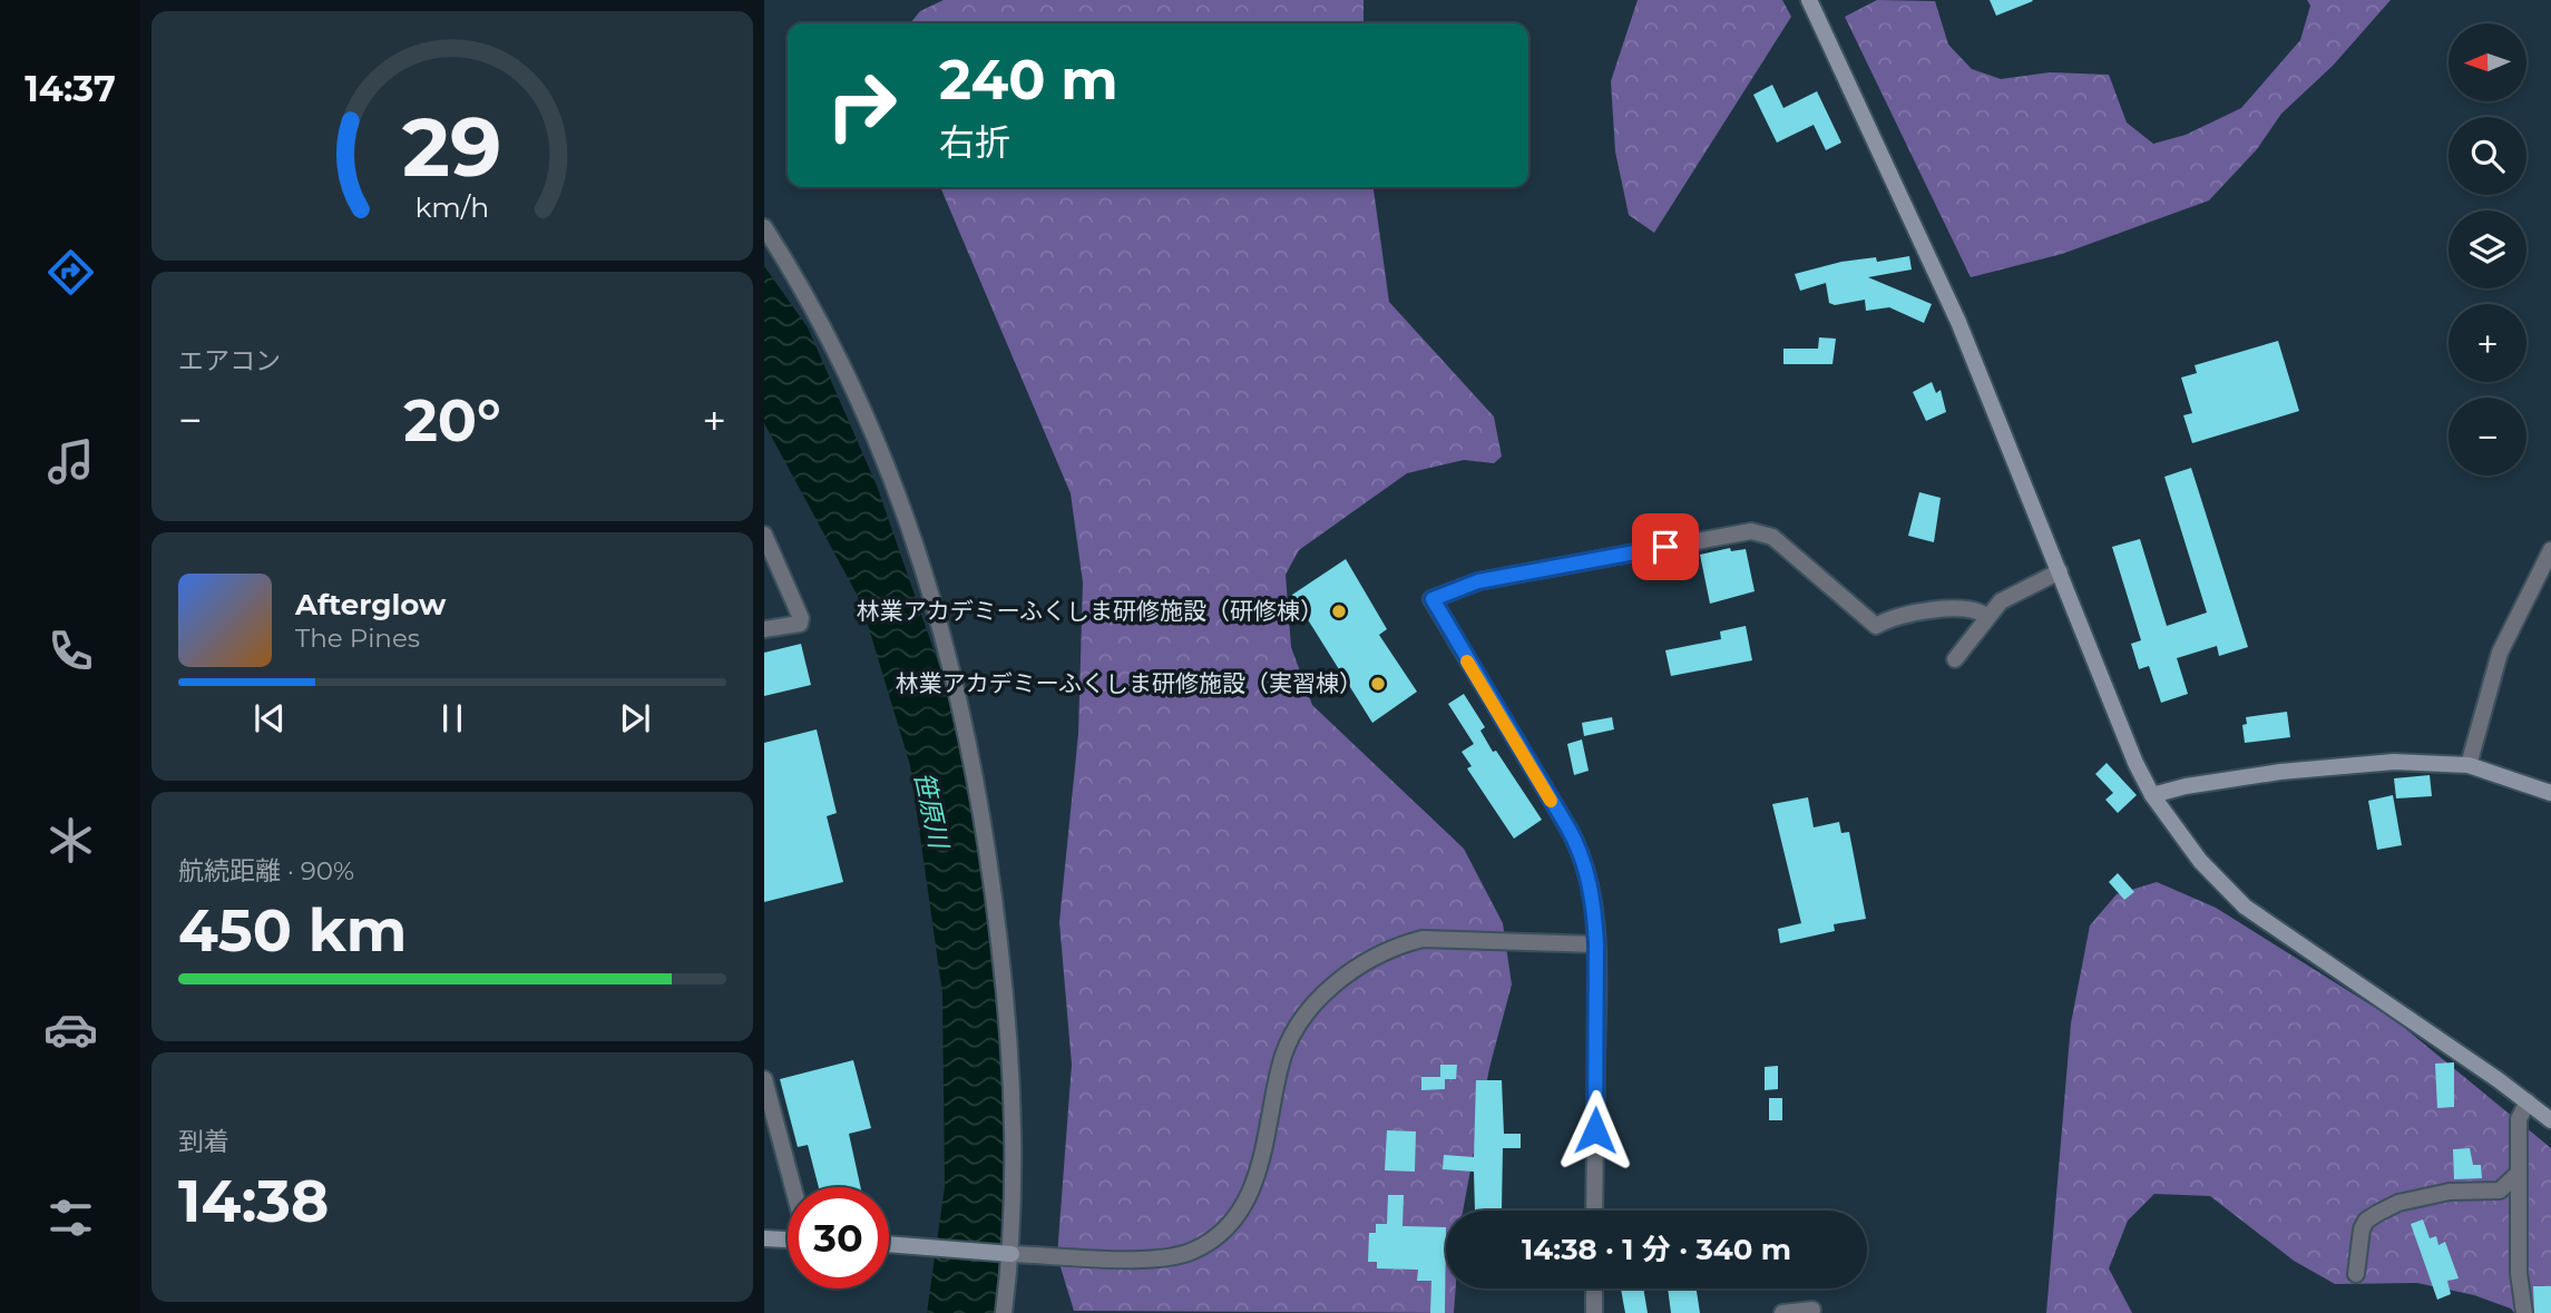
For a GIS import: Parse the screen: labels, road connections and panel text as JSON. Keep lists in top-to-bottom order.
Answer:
{
  "water": ["笹原川"],
  "places": ["林業アカデミーふくしま研修施設（研修棟）", "林業アカデミーふくしま研修施設（実習棟）"],
  "north": "left",
  "page": {
    "tabs": "14:37",
    "map_buttons": ["+", "−"],
    "turn": ["240 m", "右折"],
    "tile": [
      "エアコン",
      ["航続距離 · 90%", "450 km"],
      ["到着", "14:38"]
    ],
    "heat": ["−", "20°", "+"],
    "song": ["Afterglow", "The Pines"],
    "limit": "30",
    "trip": "14:38 · 1 分 · 340 m",
    "gauge": ["29", "km/h"]
  }
}
